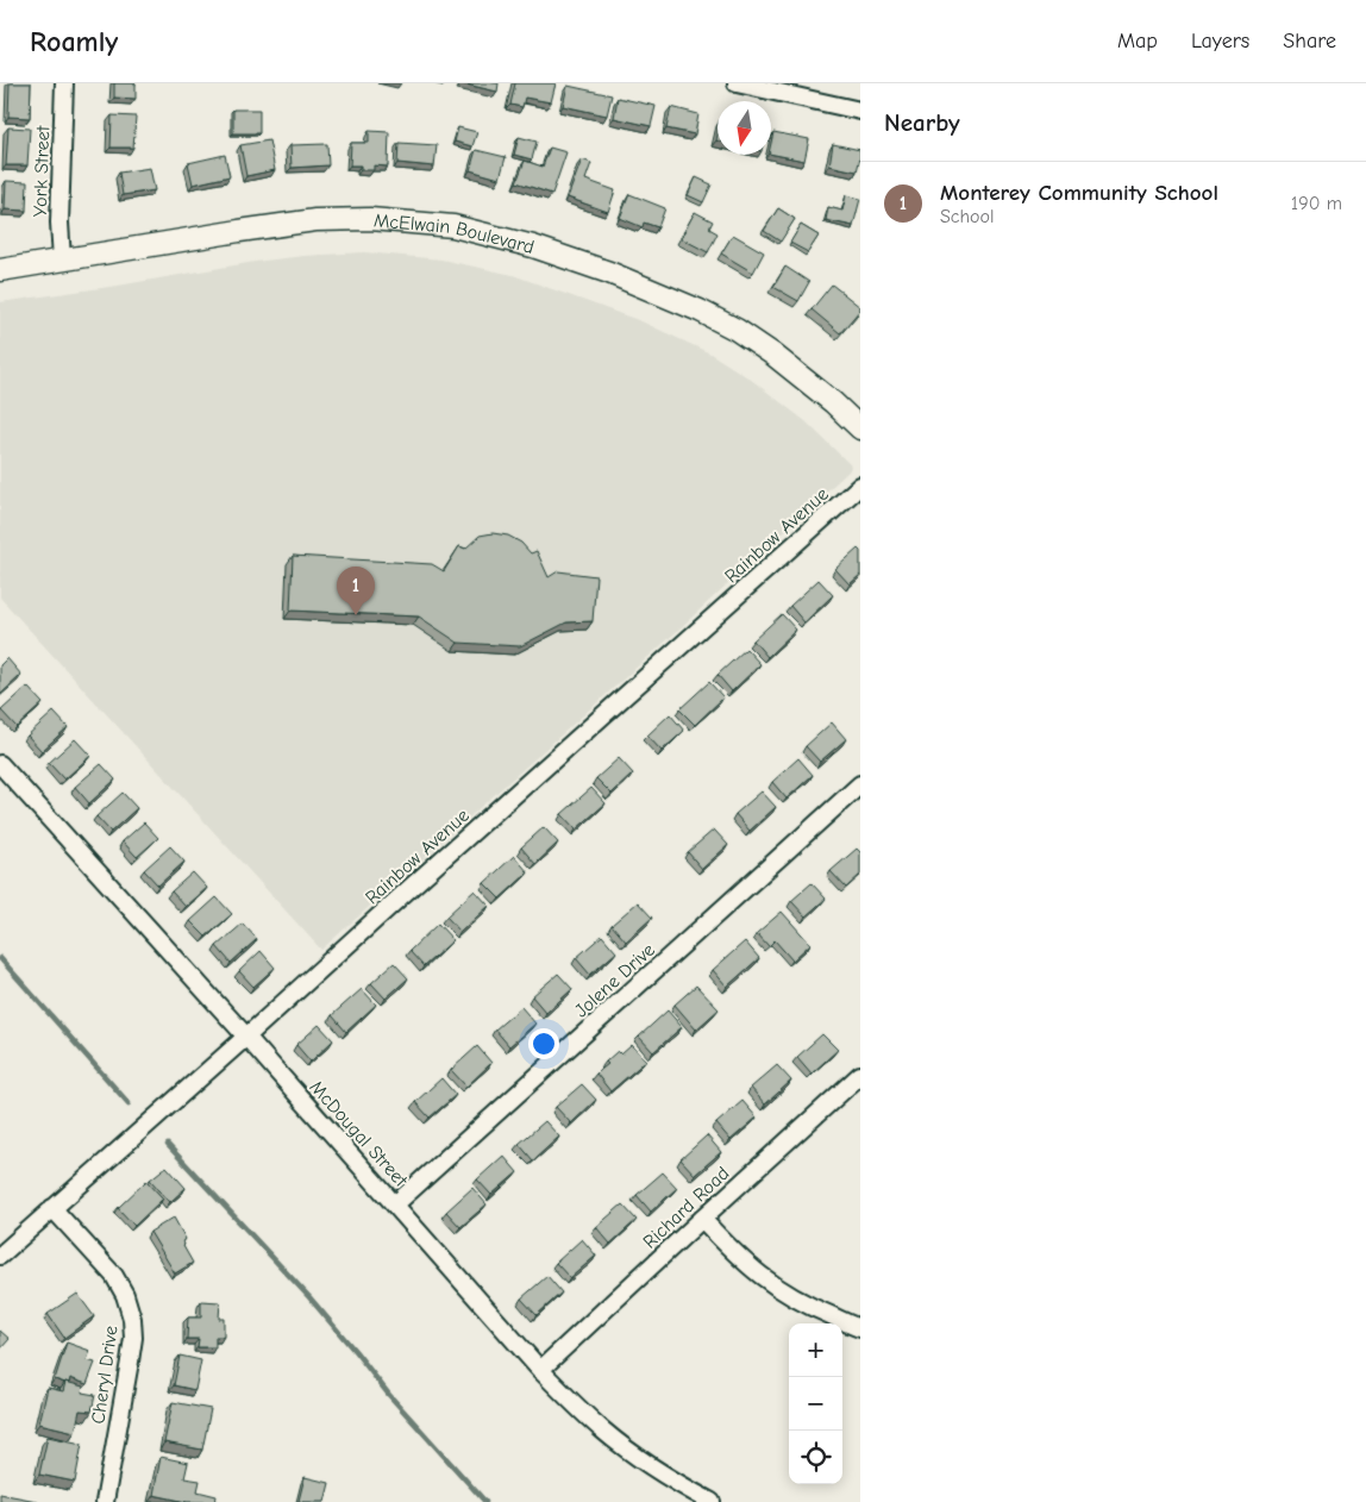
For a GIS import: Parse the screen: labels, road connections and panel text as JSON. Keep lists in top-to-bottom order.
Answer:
{
  "streets": {
    "street": [
      "York Street",
      "McElwain Boulevard",
      "Rainbow Avenue",
      "Jolene Drive",
      "McDougal Street",
      "Richard Road",
      "Cheryl Drive"
    ]
  },
  "crossings": [
    ["York Street", "McElwain Boulevard"],
    ["Rainbow Avenue", "McDougal Street"],
    ["Rainbow Avenue", "Cheryl Drive"],
    ["Jolene Drive", "McDougal Street"],
    ["McDougal Street", "Richard Road"]
  ],
  "north": "bottom",
  "page": {
    "header": "Roamly",
    "nav": ["Map", "Layers", "Share"],
    "heading": "Nearby",
    "list": [
      {
        "mark": "1",
        "name": "Monterey Community School",
        "note": "School",
        "value": "190 m"
      }
    ],
    "pins": "1",
    "map_buttons": ["+", "−"]
  }
}
